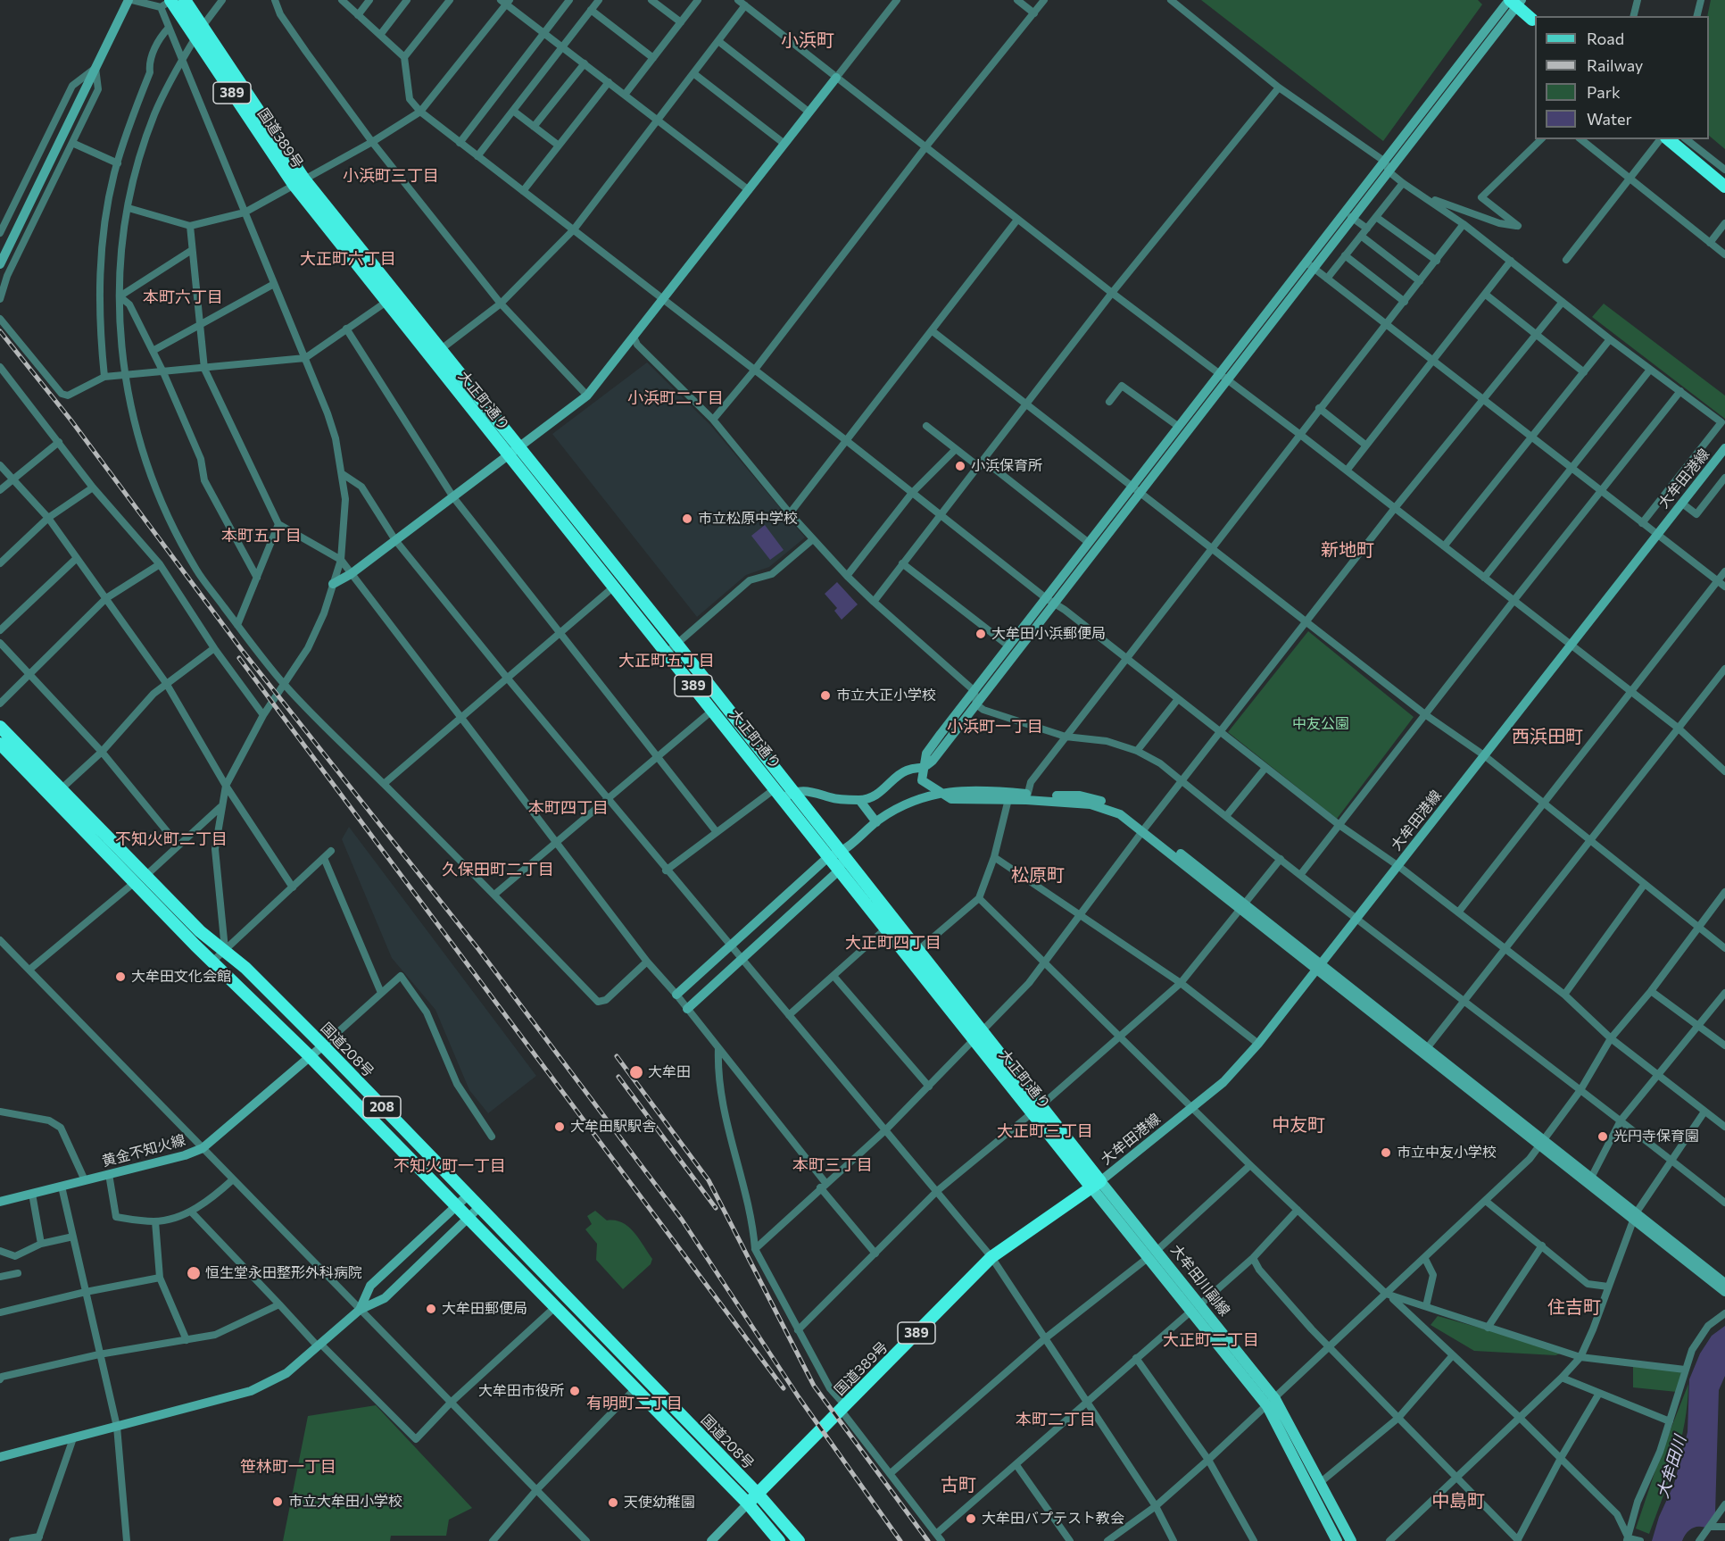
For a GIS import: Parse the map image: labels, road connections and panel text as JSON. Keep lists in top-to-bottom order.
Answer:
{
  "streets": {
    "highway": [
      "389",
      "国道389号",
      "大正町通り",
      "国道208号",
      "208"
    ],
    "main road": ["大牟田川副線"],
    "street": ["大牟田港線", "黄金不知火線"]
  },
  "crossings": [
    ["国道389号", "大正町通り"],
    ["国道389号", "大牟田港線"],
    ["国道389号", "国道208号"],
    ["国道389号", "大牟田川副線"],
    ["大正町通り", "大牟田港線"],
    ["大正町通り", "大牟田川副線"],
    ["大牟田港線", "大牟田川副線"],
    ["国道208号", "黄金不知火線"]
  ],
  "districts": [
    "小浜町",
    "小浜町三丁目",
    "大正町六丁目",
    "本町六丁目",
    "小浜町二丁目",
    "本町五丁目",
    "新地町",
    "大正町五丁目",
    "小浜町一丁目",
    "西浜田町",
    "本町四丁目",
    "不知火町二丁目",
    "久保田町二丁目",
    "松原町",
    "大正町四丁目",
    "中友町",
    "大正町三丁目",
    "本町三丁目",
    "不知火町一丁目",
    "住吉町",
    "大正町二丁目",
    "有明町二丁目",
    "本町二丁目",
    "笹林町一丁目",
    "古町",
    "中島町"
  ],
  "water": ["大牟田川"],
  "parks": ["中友公園"],
  "places": [
    "小浜保育所",
    "市立松原中学校",
    "大牟田小浜郵便局",
    "市立大正小学校",
    "大牟田文化会館",
    "大牟田",
    "大牟田駅駅舎",
    "光円寺保育園",
    "市立中友小学校",
    "恒生堂永田整形外科病院",
    "大牟田郵便局",
    "大牟田市役所",
    "市立大牟田小学校",
    "天使幼稚園",
    "大牟田バプテスト教会"
  ],
  "legend": [
    "Road",
    "Railway",
    "Park",
    "Water"
  ]
}
